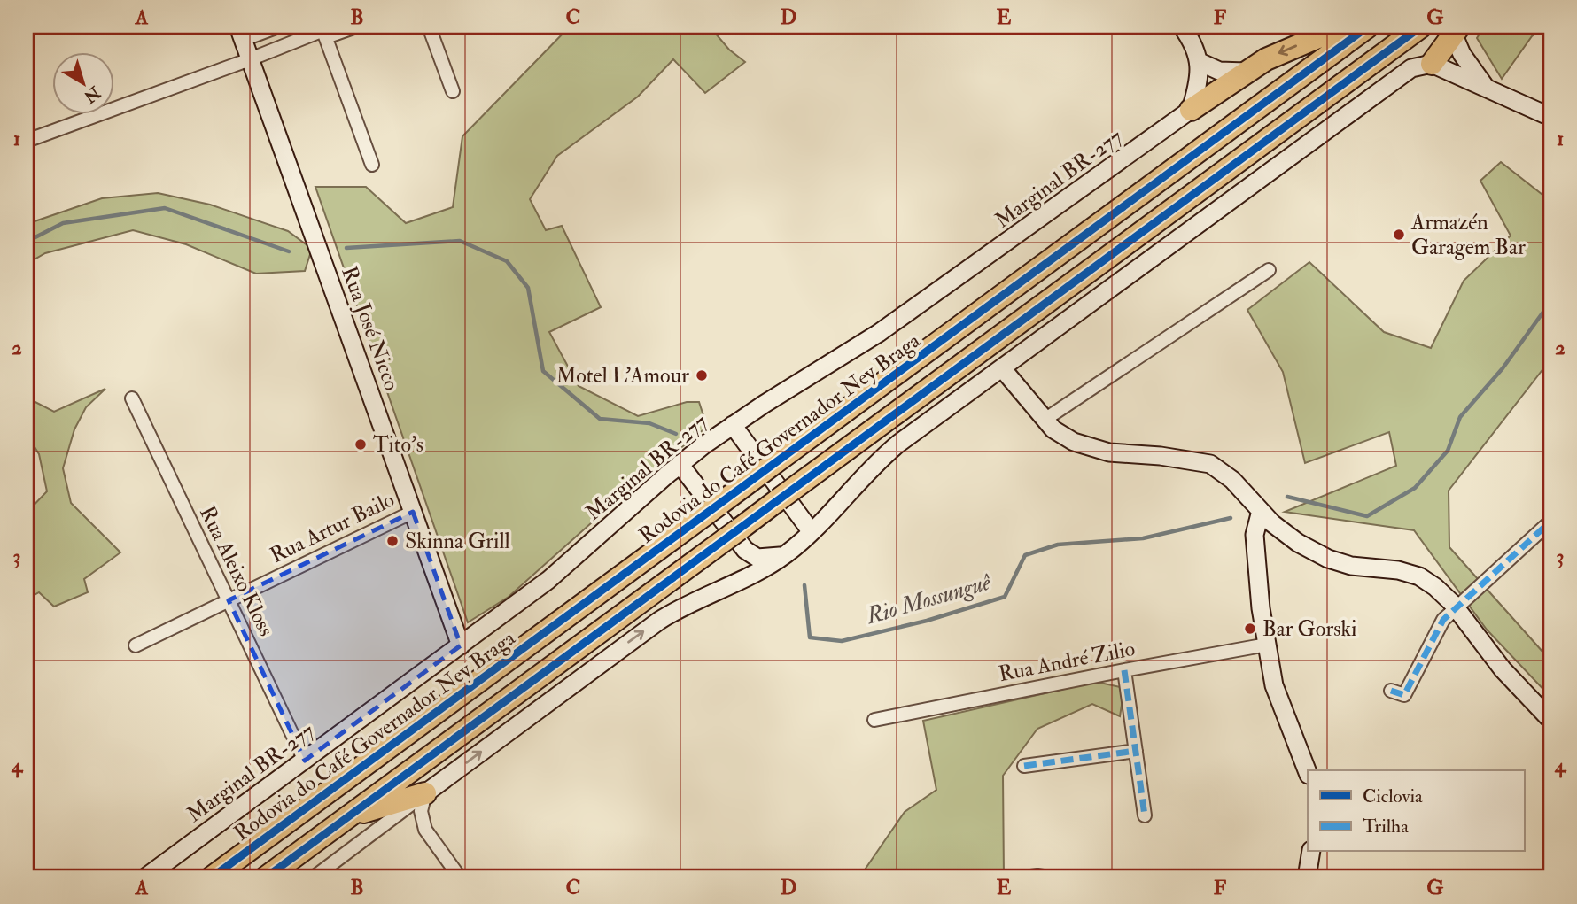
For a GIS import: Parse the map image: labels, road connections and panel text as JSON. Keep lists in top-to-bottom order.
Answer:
{
  "streets": {
    "highway": ["Rodovia do Café Governador Ney Braga"],
    "street": [
      "Marginal BR-277",
      "Rua José Nicco",
      "Rua Artur Bailo",
      "Rua Aleixo Kloss",
      "Rua André Zilio"
    ]
  },
  "crossings": [
    ["Marginal BR-277", "Rua José Nicco"],
    ["Marginal BR-277", "Rua Aleixo Kloss"],
    ["Rua José Nicco", "Rua Artur Bailo"],
    ["Rua Artur Bailo", "Rua Aleixo Kloss"]
  ],
  "water": ["Rio Mossunguê"],
  "places": [
    "Armazén Garagem Bar",
    "Motel L'Amour",
    "Tito's",
    "Skinna Grill",
    "Bar Gorski"
  ],
  "legend": ["Ciclovia", "Trilha"],
  "north": "bottom right",
  "grid": {
    "columns": [
      "A",
      "B",
      "C",
      "D",
      "E",
      "F",
      "G"
    ],
    "rows": [
      "1",
      "2",
      "3",
      "4"
    ]
  }
}
